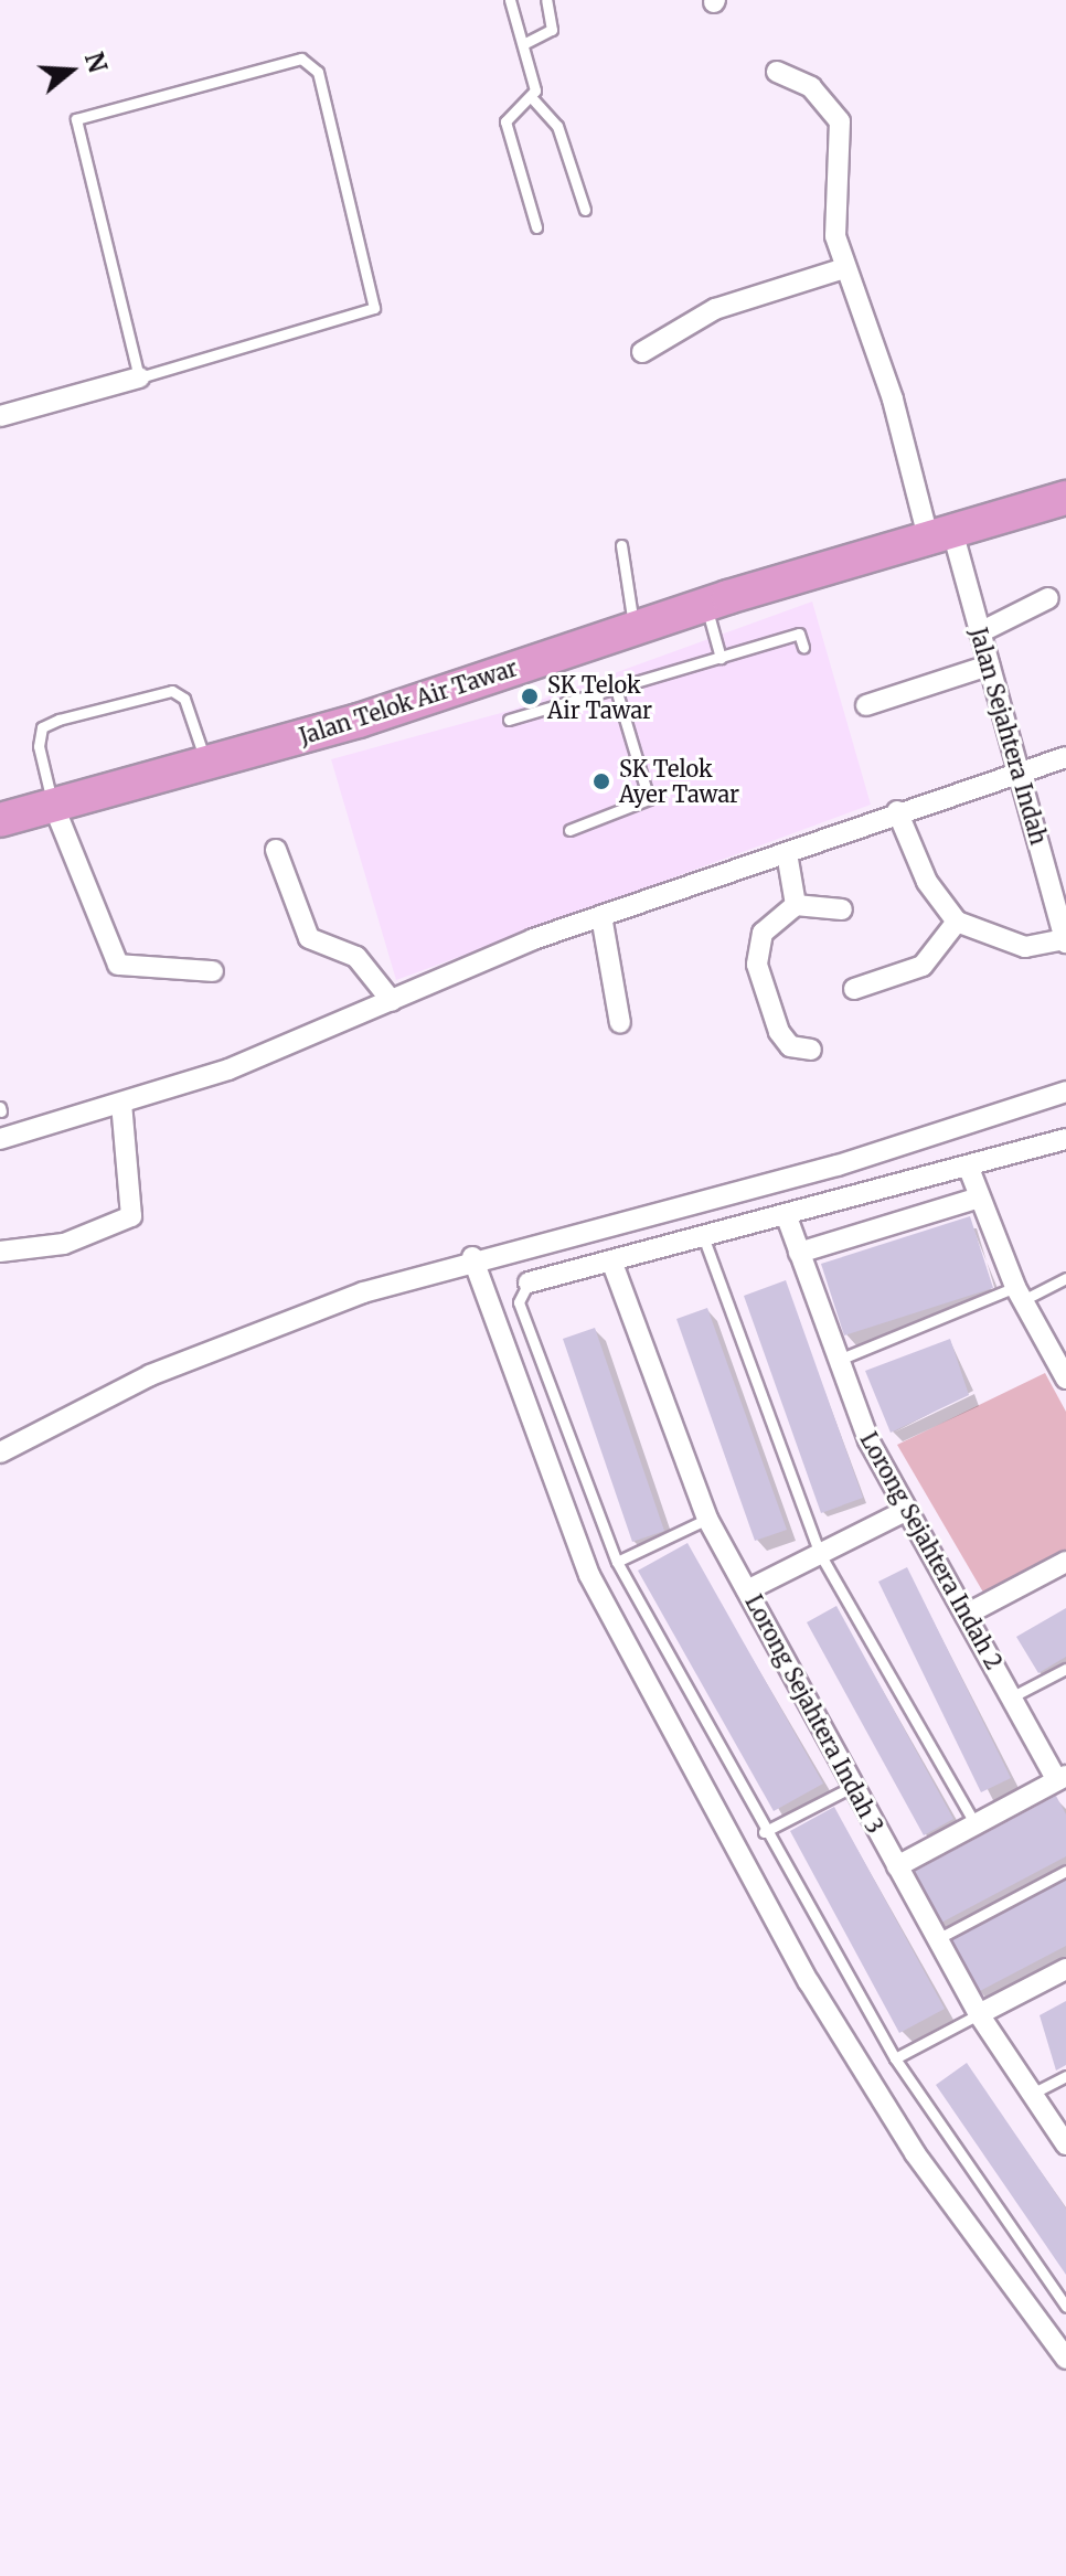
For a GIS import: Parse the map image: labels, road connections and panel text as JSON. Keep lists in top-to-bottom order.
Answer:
{
  "streets": {
    "main road": ["Jalan Telok Air Tawar"],
    "street": ["Jalan Sejahtera Indah", "Lorong Sejahtera Indah 2", "Lorong Sejahtera Indah 3"]
  },
  "crossings": [
    ["Jalan Telok Air Tawar", "Jalan Sejahtera Indah"]
  ],
  "places": ["SK Telok Air Tawar", "SK Telok Ayer Tawar"],
  "north": "right"
}
